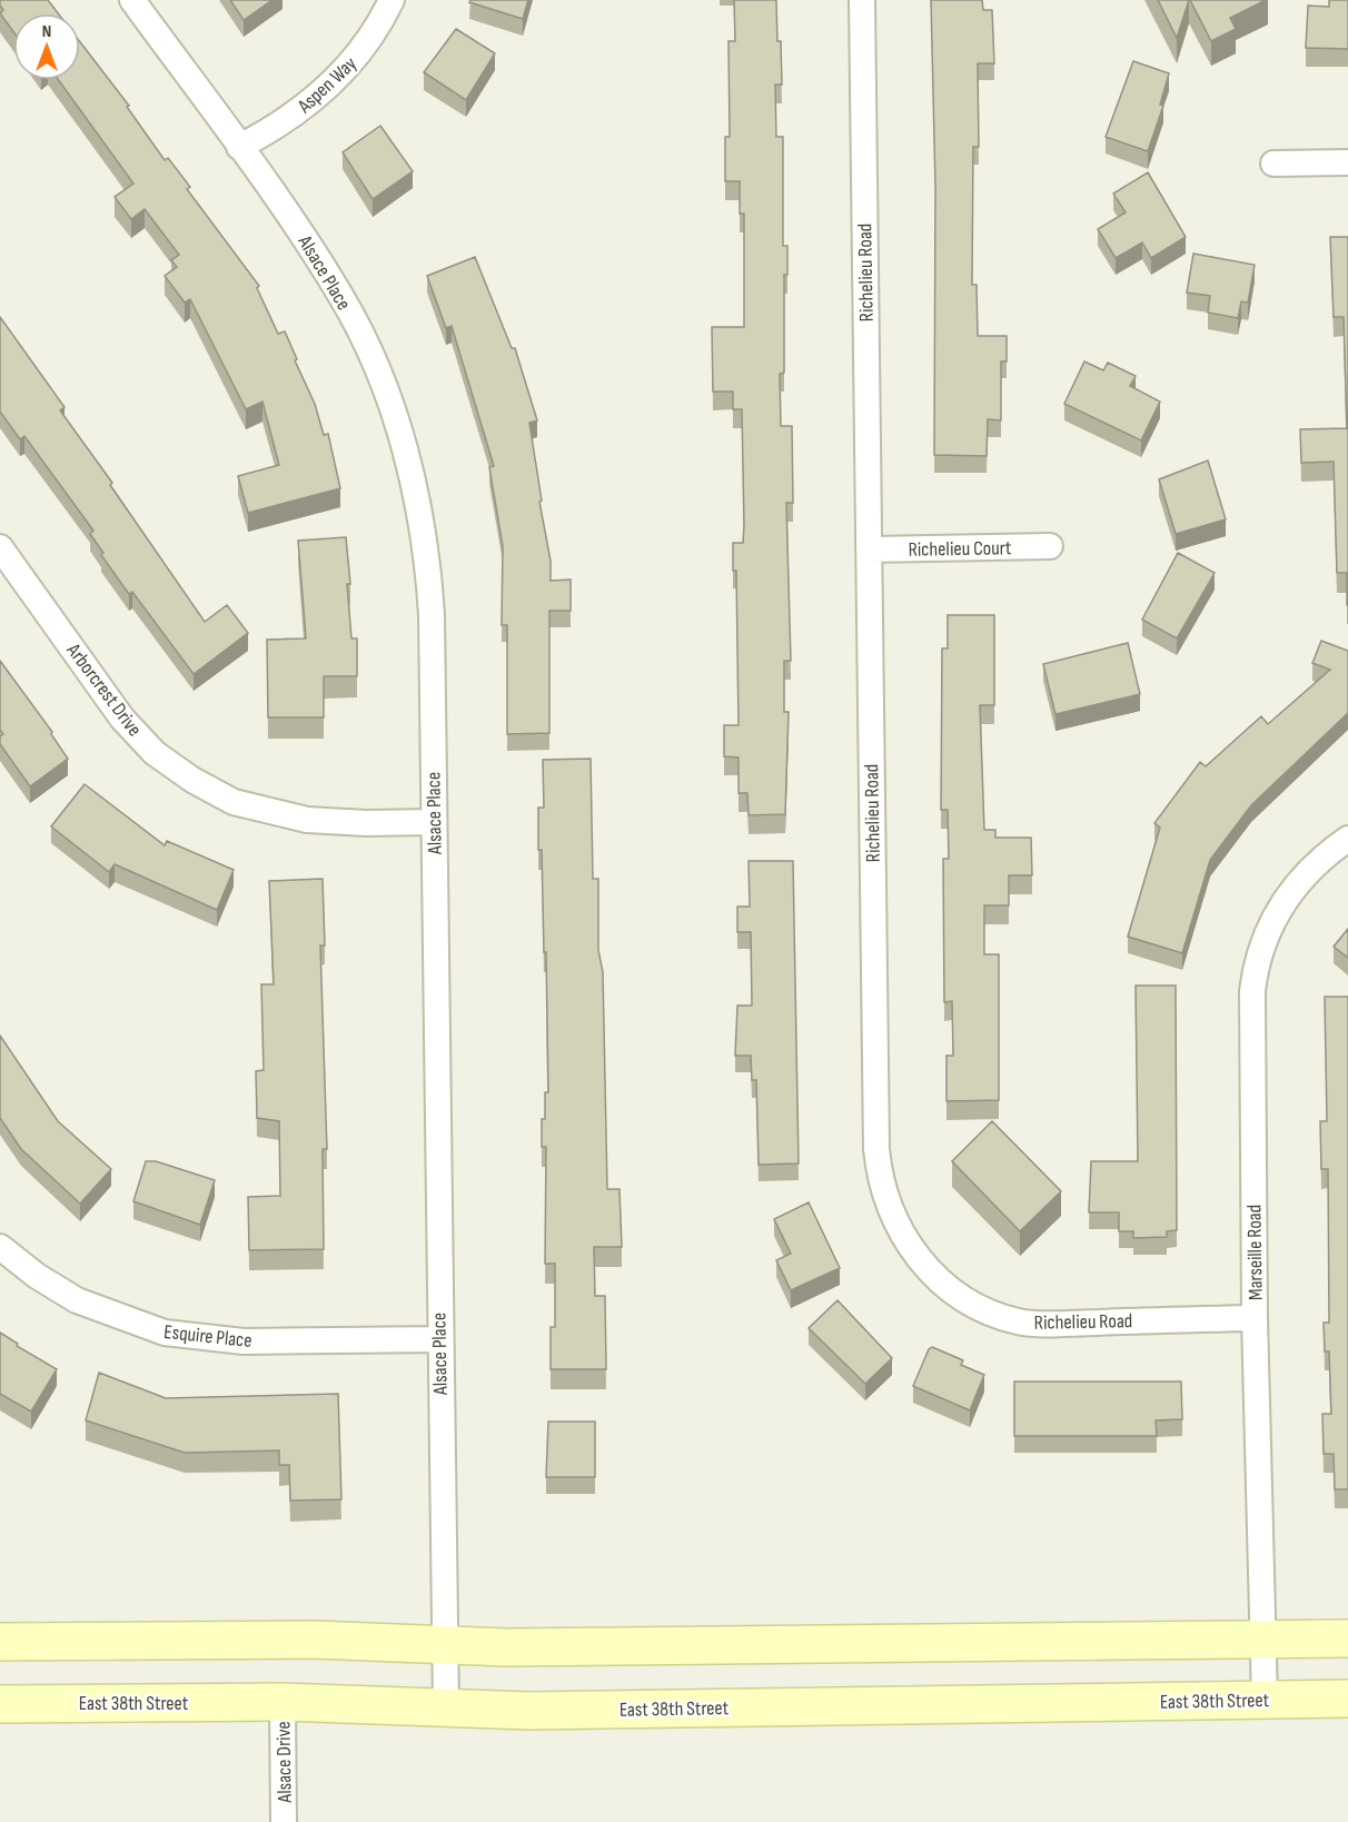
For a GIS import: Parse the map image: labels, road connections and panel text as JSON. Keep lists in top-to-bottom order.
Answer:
{
  "streets": {
    "main road": ["East 38th Street"],
    "street": [
      "Aspen Way",
      "Alsace Place",
      "Richelieu Road",
      "Richelieu Court",
      "Arborcrest Drive",
      "Marseille Road",
      "Esquire Place",
      "Alsace Drive"
    ]
  },
  "crossings": [
    ["Aspen Way", "Alsace Place"],
    ["Alsace Place", "Arborcrest Drive"],
    ["Alsace Place", "Esquire Place"],
    ["Alsace Place", "East 38th Street"],
    ["Richelieu Road", "Richelieu Court"],
    ["Richelieu Road", "Marseille Road"],
    ["Marseille Road", "East 38th Street"],
    ["East 38th Street", "Alsace Drive"]
  ],
  "north": "top"
}
